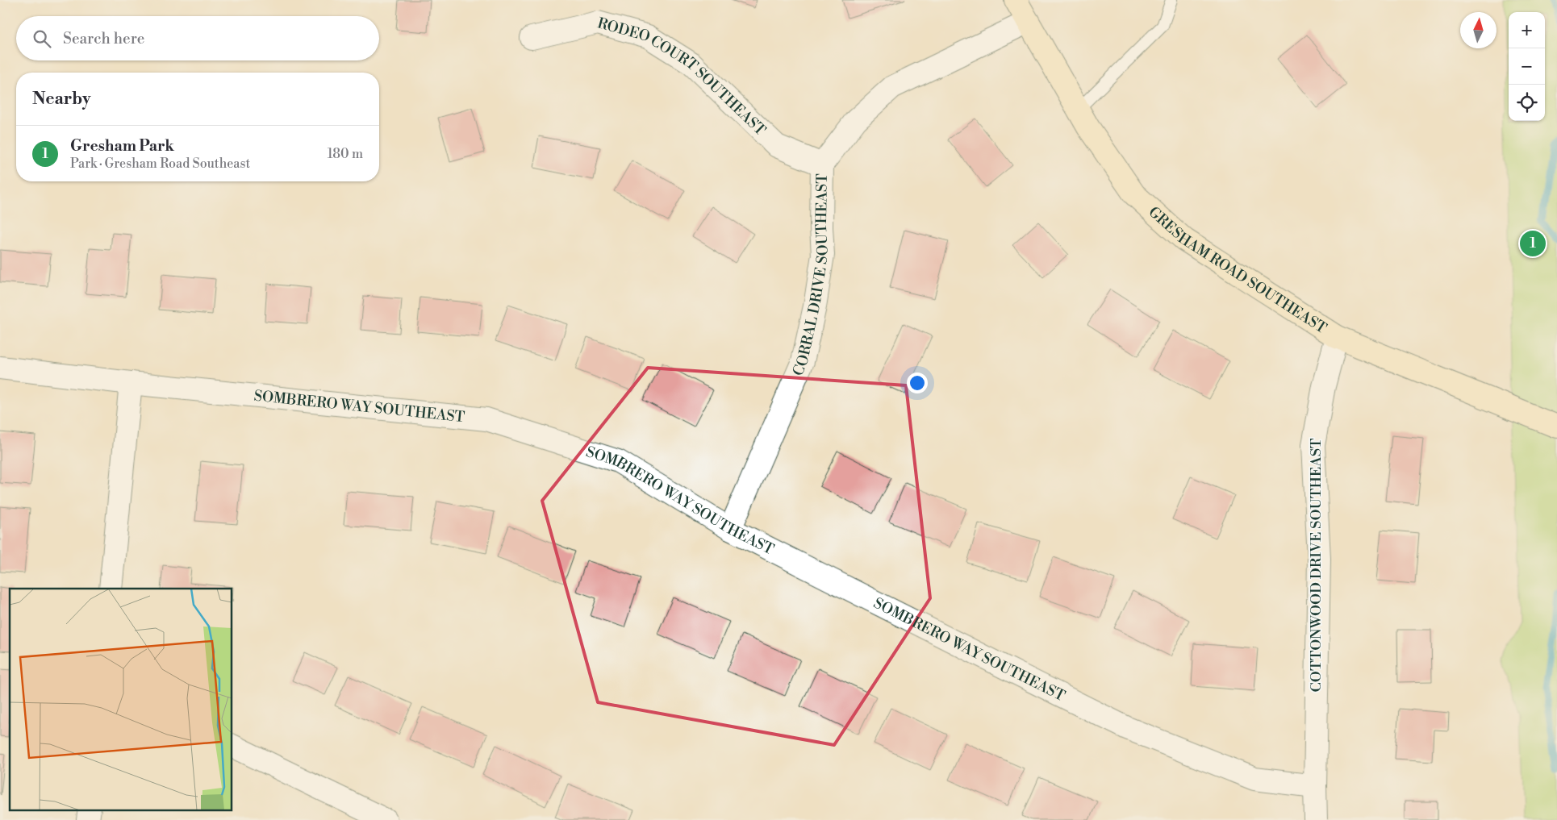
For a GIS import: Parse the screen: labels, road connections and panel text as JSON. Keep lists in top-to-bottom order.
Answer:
{
  "streets": {
    "street": [
      "RODEO COURT SOUTHEAST",
      "GRESHAM ROAD SOUTHEAST",
      "CORRAL DRIVE SOUTHEAST",
      "SOMBRERO WAY SOUTHEAST",
      "COTTONWOOD DRIVE SOUTHEAST"
    ]
  },
  "crossings": [
    ["RODEO COURT SOUTHEAST", "CORRAL DRIVE SOUTHEAST"],
    ["GRESHAM ROAD SOUTHEAST", "CORRAL DRIVE SOUTHEAST"],
    ["GRESHAM ROAD SOUTHEAST", "COTTONWOOD DRIVE SOUTHEAST"],
    ["CORRAL DRIVE SOUTHEAST", "SOMBRERO WAY SOUTHEAST"],
    ["SOMBRERO WAY SOUTHEAST", "COTTONWOOD DRIVE SOUTHEAST"]
  ],
  "north": "top",
  "page": {
    "map_buttons": ["+", "−"],
    "search": "Search here",
    "heading": "Nearby",
    "list": [
      {
        "mark": "1",
        "name": "Gresham Park",
        "note": "Park · Gresham Road Southeast",
        "value": "180 m"
      }
    ],
    "pins": "1"
  }
}
